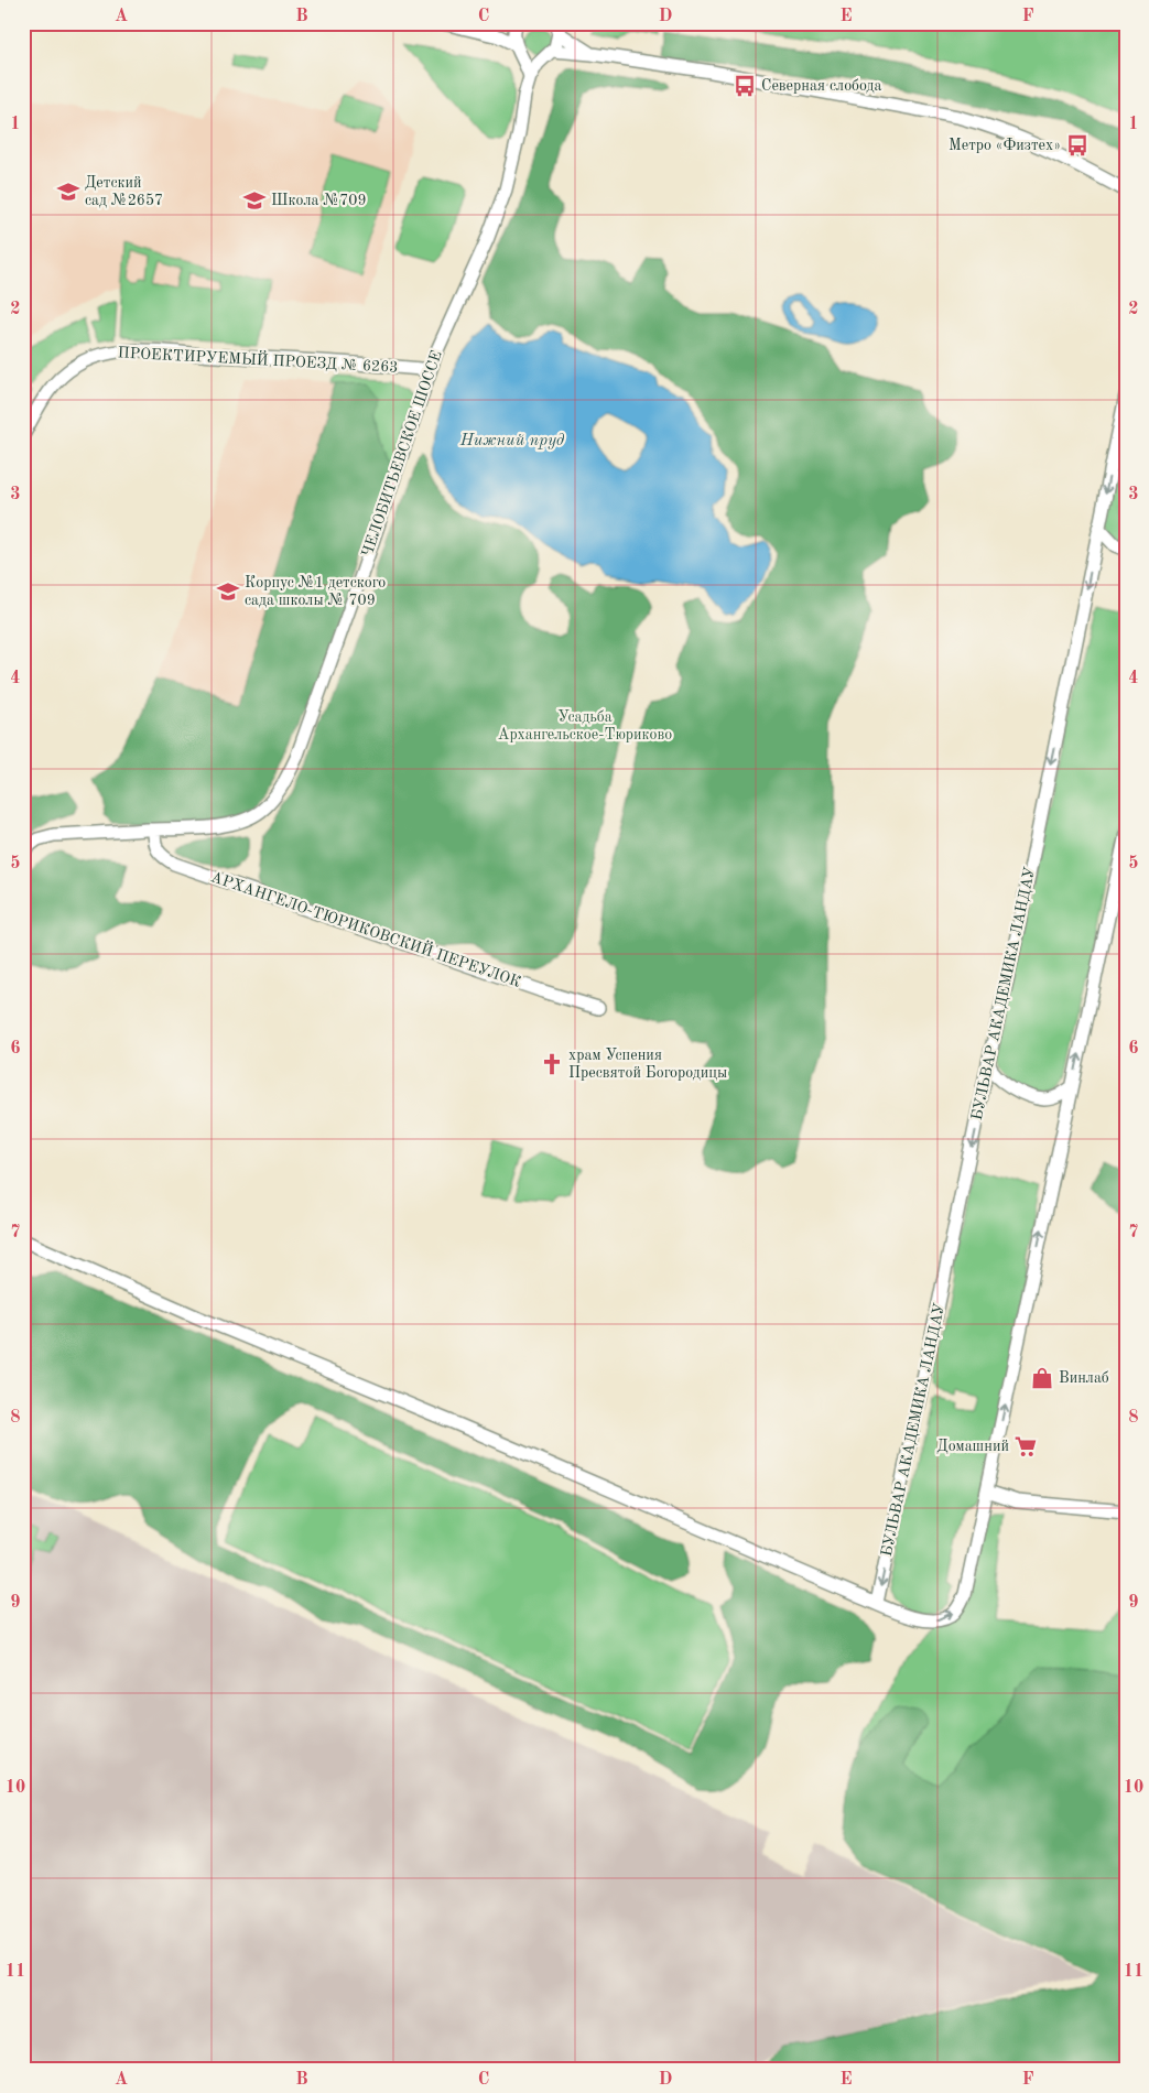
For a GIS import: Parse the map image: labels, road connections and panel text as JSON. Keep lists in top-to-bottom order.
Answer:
{
  "streets": {
    "street": [
      "ПРОЕКТИРУЕМЫЙ ПРОЕЗД № 6263",
      "ЧЕЛОБИТЬЕВСКОЕ ШОССЕ",
      "АРХАНГЕЛО-ТЮРИКОВСКИЙ ПЕРЕУЛОК",
      "БУЛЬВАР АКАДЕМИКА ЛАНДАУ"
    ]
  },
  "crossings": [
    ["ПРОЕКТИРУЕМЫЙ ПРОЕЗД № 6263", "ЧЕЛОБИТЬЕВСКОЕ ШОССЕ"],
    ["ЧЕЛОБИТЬЕВСКОЕ ШОССЕ", "АРХАНГЕЛО-ТЮРИКОВСКИЙ ПЕРЕУЛОК"]
  ],
  "water": ["Нижний пруд"],
  "parks": ["Усадьба Архангельское-Тюриково"],
  "places": {
    "bus stop": ["Северная слобода", "Метро «Физтех»"],
    "school or university": ["Детский сад №2657", "Школа №709", "Корпус №1 детского сада школы № 709"],
    "church": ["храм Успения Пресвятой Богородицы"],
    "shop": ["Винлаб"],
    "supermarket": ["Домашний"]
  },
  "grid": {
    "columns": [
      "A",
      "B",
      "C",
      "D",
      "E",
      "F"
    ],
    "rows": [
      "1",
      "2",
      "3",
      "4",
      "5",
      "6",
      "7",
      "8",
      "9",
      "10",
      "11"
    ]
  }
}
